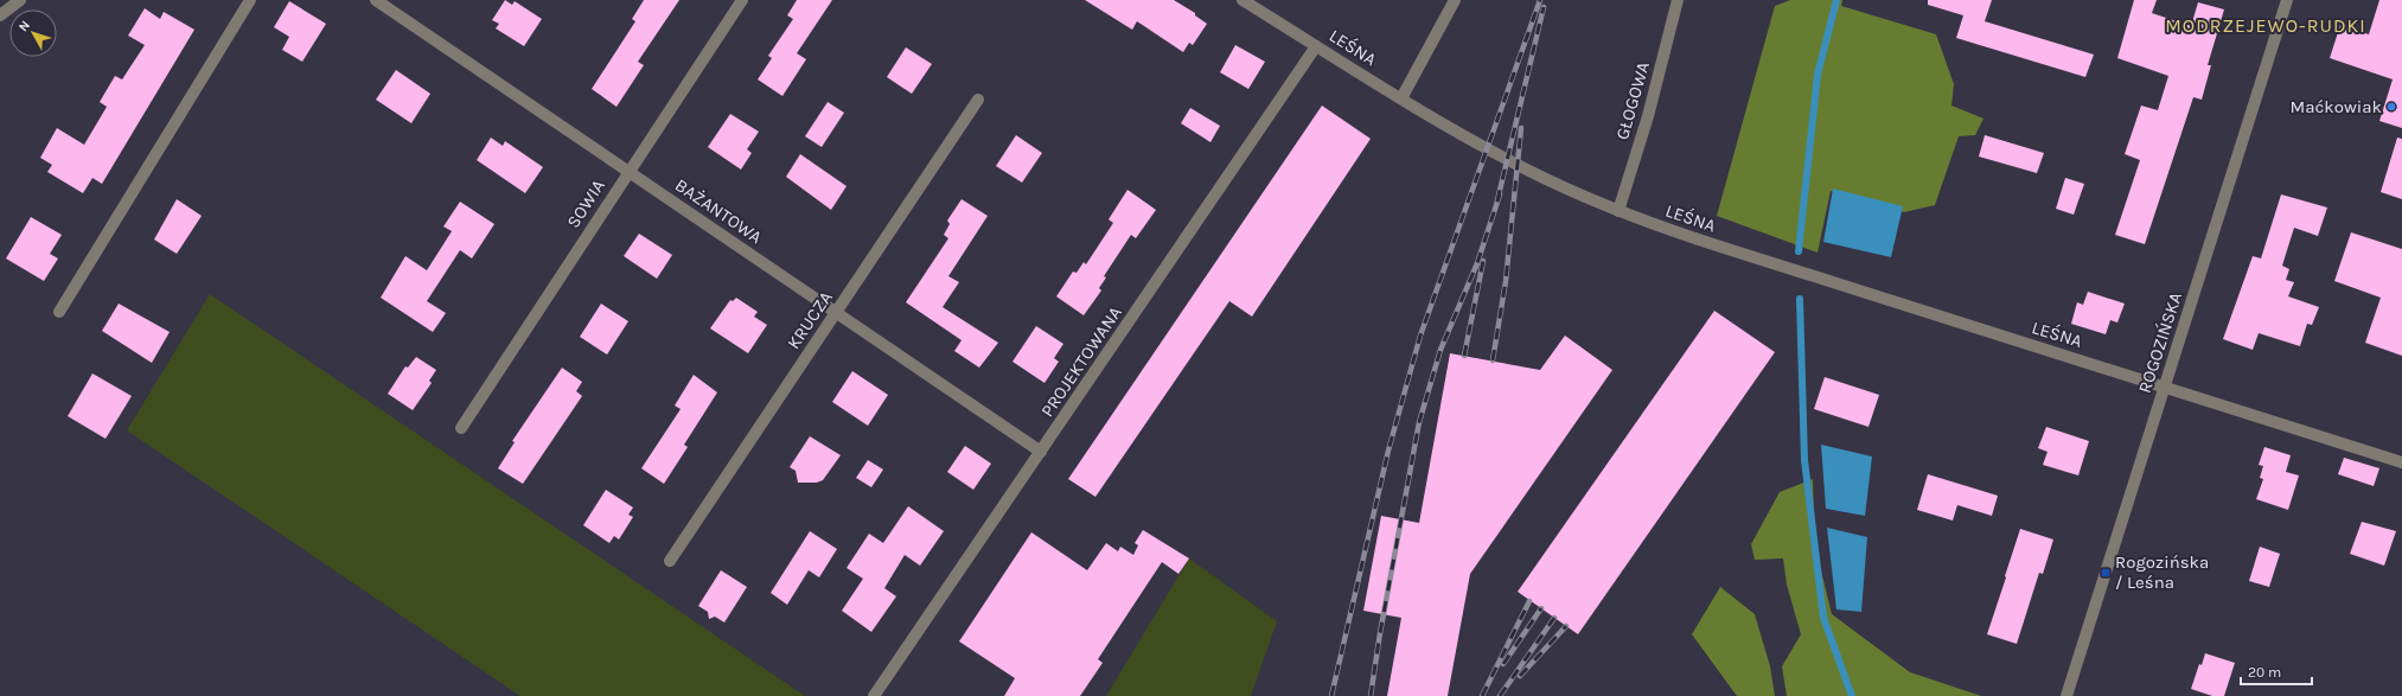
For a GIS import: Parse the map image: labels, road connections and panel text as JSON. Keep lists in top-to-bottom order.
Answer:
{
  "streets": {
    "street": [
      "LEŚNA",
      "GŁOGOWA",
      "SOWIA",
      "BAŻANTOWA",
      "KRUCZA",
      "ROGOZIŃSKA",
      "PROJEKTOWANA"
    ]
  },
  "crossings": [
    ["LEŚNA", "GŁOGOWA"],
    ["LEŚNA", "ROGOZIŃSKA"],
    ["LEŚNA", "PROJEKTOWANA"],
    ["SOWIA", "BAŻANTOWA"],
    ["BAŻANTOWA", "KRUCZA"],
    ["BAŻANTOWA", "PROJEKTOWANA"]
  ],
  "districts": ["MODRZEJEWO-RUDKI"],
  "places": {
    "other": ["Maćkowiak"],
    "transit": ["Rogozińska / Leśna"]
  },
  "scale_bar": "20 m",
  "north": "top left"
}
